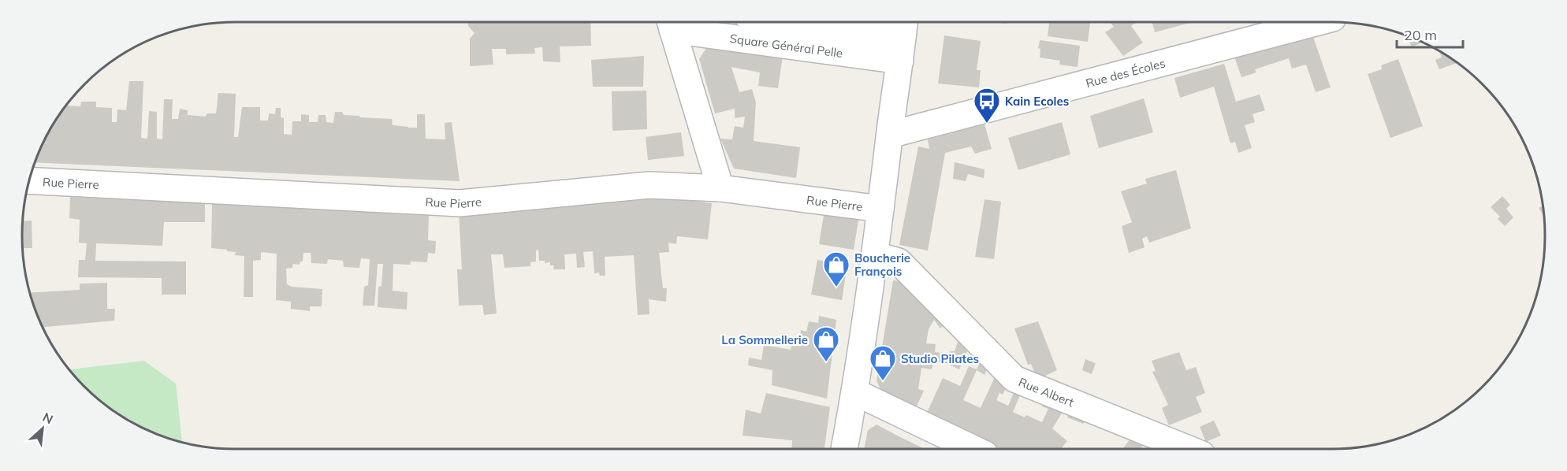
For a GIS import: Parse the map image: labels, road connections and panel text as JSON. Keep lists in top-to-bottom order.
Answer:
{
  "streets": {
    "street": [
      "Square Général Pelle",
      "Rue des Écoles",
      "Rue Pierre",
      "Rue Albert"
    ]
  },
  "places": {
    "bus stop": ["Kain Ecoles"],
    "shop": ["Boucherie François", "La Sommellerie", "Studio Pilates"]
  },
  "scale_bar": "20 m",
  "north": "top right"
}
